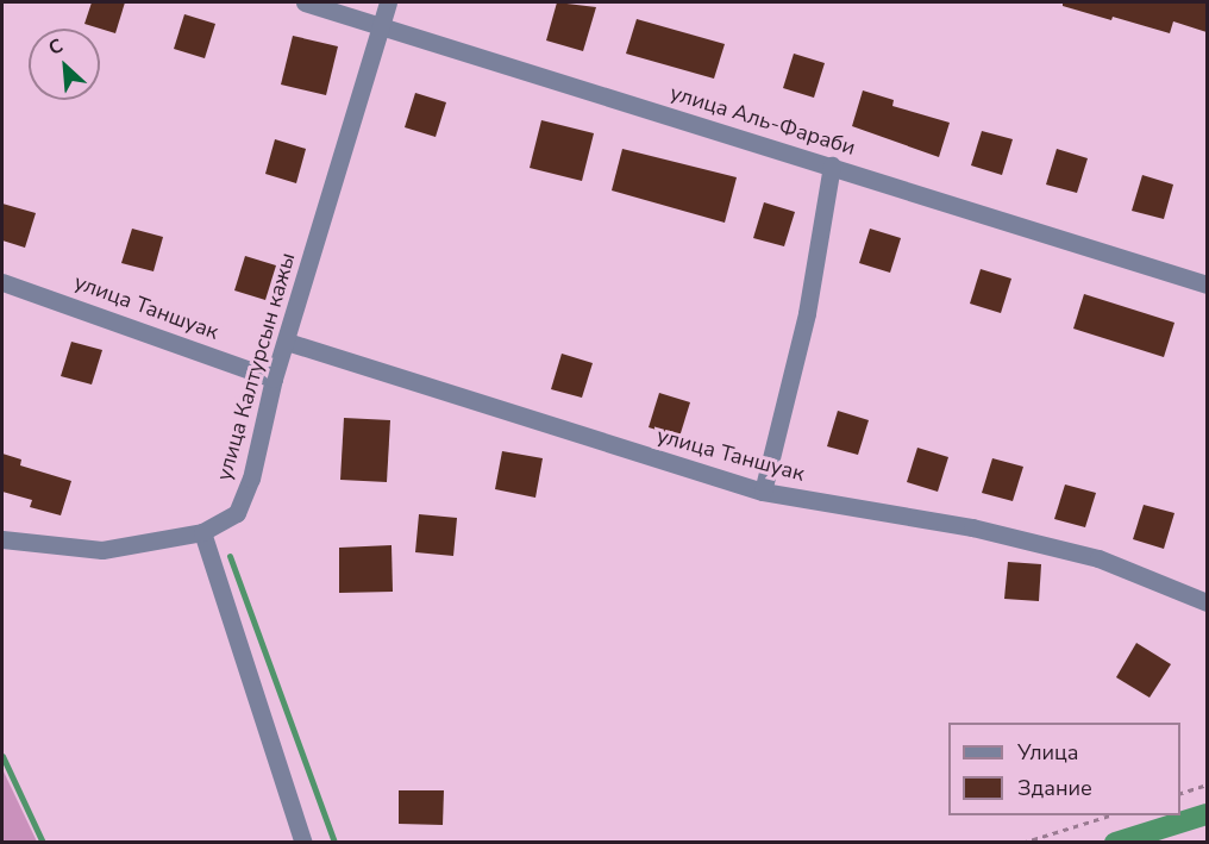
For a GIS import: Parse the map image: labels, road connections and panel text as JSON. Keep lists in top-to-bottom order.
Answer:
{
  "streets": {
    "street": ["улица Аль-Фараби", "улица Таншуак", "улица Калтурсын кажы"]
  },
  "crossings": [
    ["улица Аль-Фараби", "улица Калтурсын кажы"],
    ["улица Таншуак", "улица Калтурсын кажы"]
  ],
  "legend": ["Улица", "Здание"],
  "north": "top left"
}
